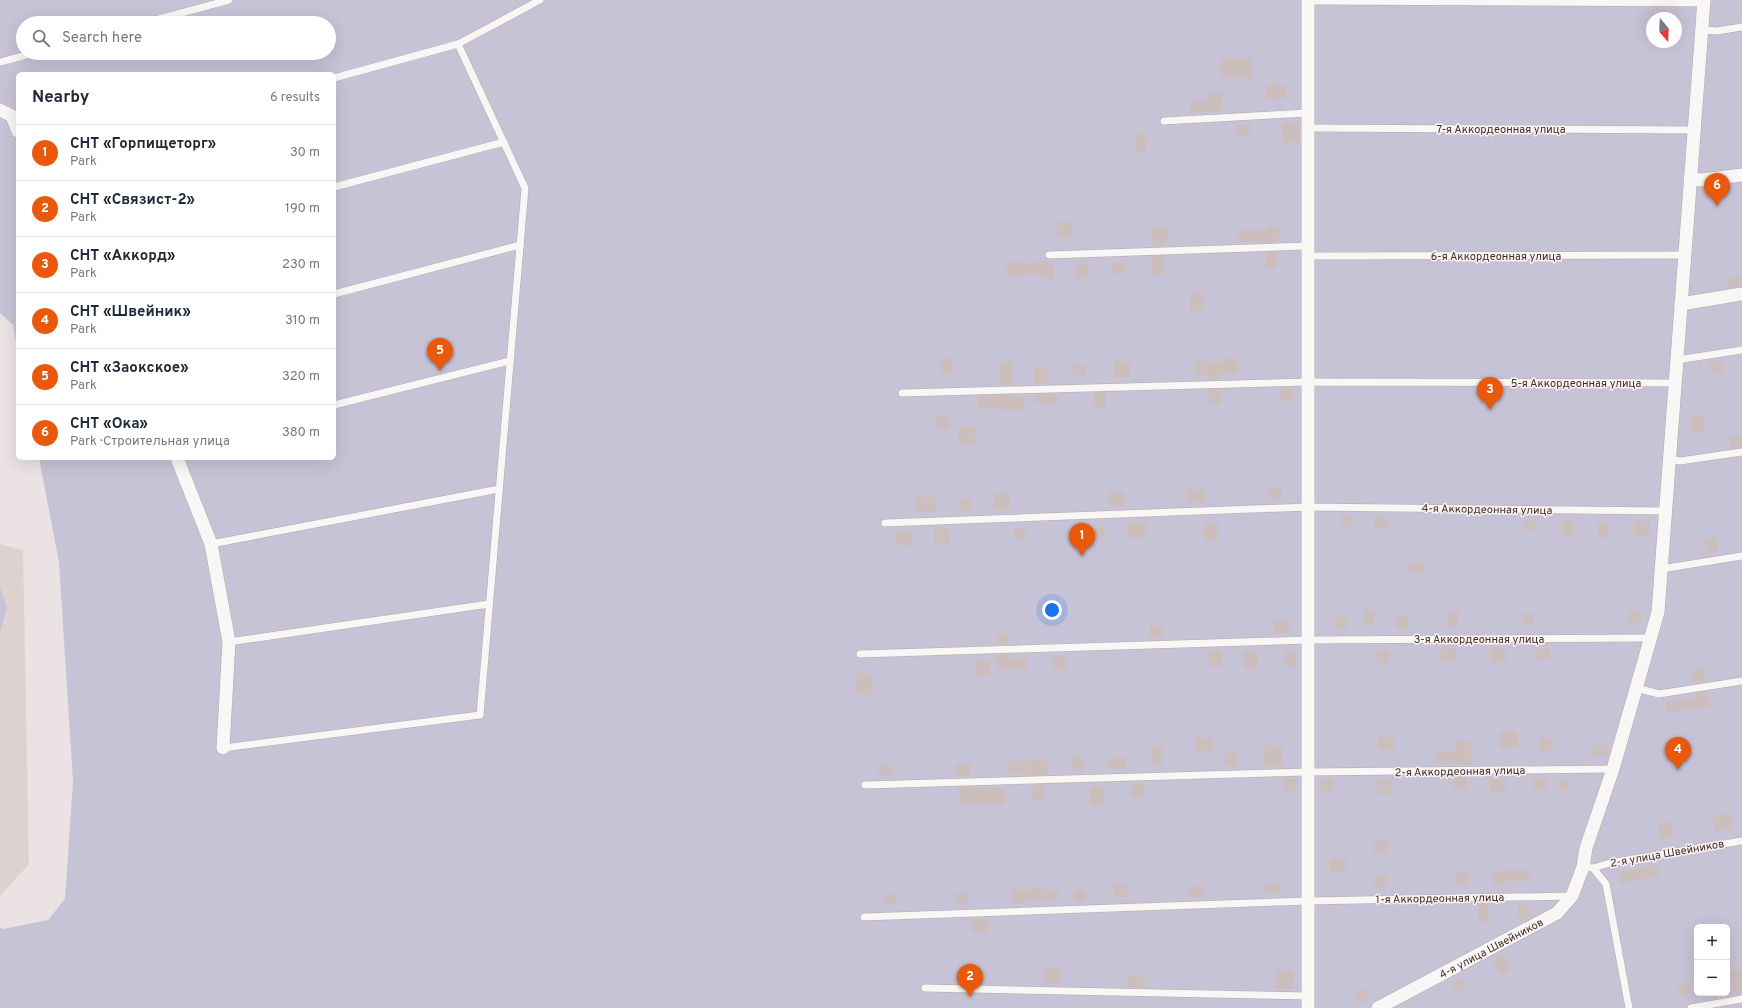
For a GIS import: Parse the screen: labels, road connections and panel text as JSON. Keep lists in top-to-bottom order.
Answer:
{
  "streets": {
    "street": ["4-я улица Швейников"],
    "lane": [
      "7-я Аккордеонная улица",
      "6-я Аккордеонная улица",
      "5-я Аккордеонная улица",
      "4-я Аккордеонная улица",
      "3-я Аккордеонная улица",
      "2-я Аккордеонная улица",
      "2-я улица Швейников",
      "1-я Аккордеонная улица"
    ]
  },
  "crossings": [
    ["7-я Аккордеонная улица", "4-я улица Швейников"],
    ["6-я Аккордеонная улица", "4-я улица Швейников"],
    ["5-я Аккордеонная улица", "4-я улица Швейников"],
    ["4-я Аккордеонная улица", "4-я улица Швейников"],
    ["3-я Аккордеонная улица", "4-я улица Швейников"],
    ["2-я Аккордеонная улица", "4-я улица Швейников"],
    ["2-я улица Швейников", "4-я улица Швейников"],
    ["1-я Аккордеонная улица", "4-я улица Швейников"]
  ],
  "north": "bottom",
  "page": {
    "search": "Search here",
    "heading": ["Nearby", "6 results"],
    "list": [
      {
        "mark": "1",
        "name": "СНТ «Горпищеторг»",
        "note": "Park",
        "value": "30 m"
      },
      {
        "mark": "2",
        "name": "СНТ «Связист-2»",
        "note": "Park",
        "value": "190 m"
      },
      {
        "mark": "3",
        "name": "СНТ «Аккорд»",
        "note": "Park",
        "value": "230 m"
      },
      {
        "mark": "4",
        "name": "СНТ «Швейник»",
        "note": "Park",
        "value": "310 m"
      },
      {
        "mark": "5",
        "name": "СНТ «Заокское»",
        "note": "Park",
        "value": "320 m"
      },
      {
        "mark": "6",
        "name": "СНТ «Ока»",
        "note": "Park · Строительная улица",
        "value": "380 m"
      }
    ],
    "pins": [
      "6",
      "5",
      "3",
      "1",
      "4",
      "2"
    ],
    "map_buttons": ["+", "−"]
  }
}
